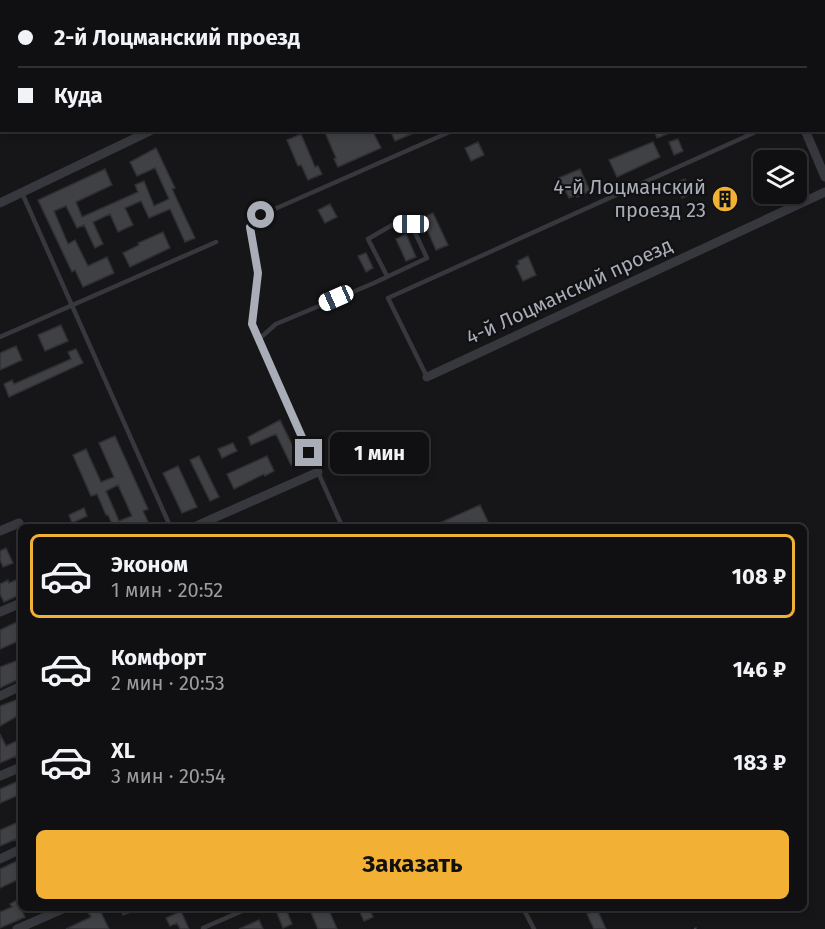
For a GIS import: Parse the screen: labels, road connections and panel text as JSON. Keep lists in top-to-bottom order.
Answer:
{
  "streets": {
    "street": ["4-й Лоцманский проезд"]
  },
  "places": {
    "building": ["4-й Лоцманский проезд 23"]
  },
  "page": {
    "banner": ["2-й Лоцманский проезд", "Куда"],
    "bubble": "1 мин",
    "list": [
      {
        "name": "Эконом",
        "note": "1 мин · 20:52",
        "value": "108 ₽"
      },
      {
        "name": "Комфорт",
        "note": "2 мин · 20:53",
        "value": "146 ₽"
      },
      {
        "name": "XL",
        "note": "3 мин · 20:54",
        "value": "183 ₽"
      }
    ],
    "buttons": "Заказать"
  }
}
